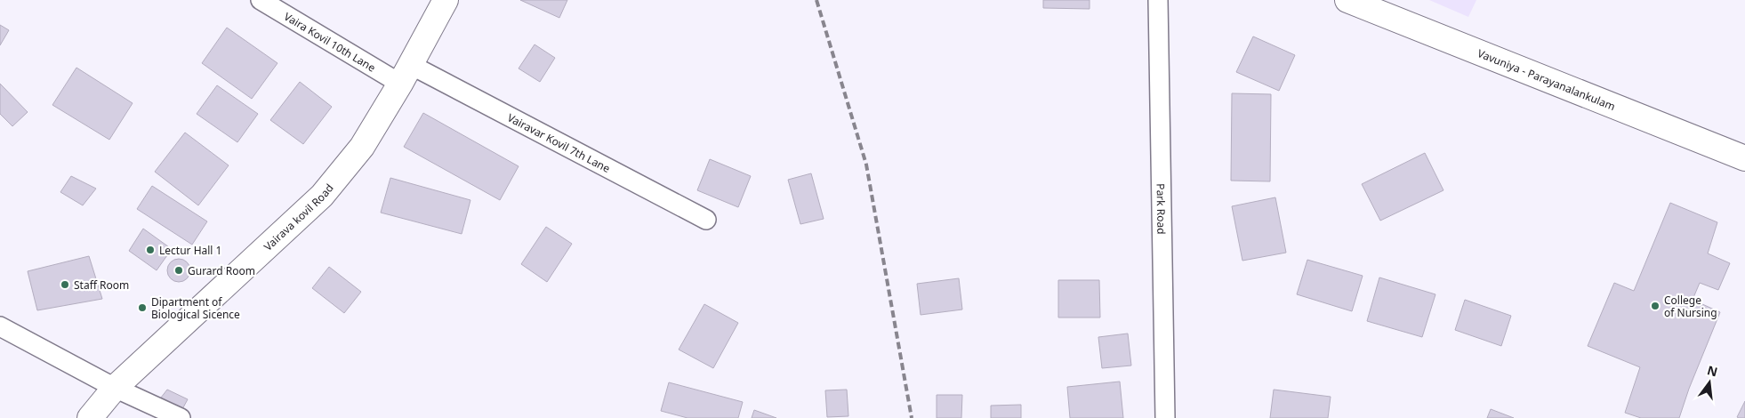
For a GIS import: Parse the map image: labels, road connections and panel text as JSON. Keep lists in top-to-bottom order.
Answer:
{
  "streets": {
    "main road": ["Vavuniya - Parayanalankulam", "Vairava kovil Road"],
    "street": ["Vaira Kovil 10th Lane", "Vairavar Kovil 7th Lane", "Park Road"]
  },
  "crossings": [
    ["Vaira Kovil 10th Lane", "Vairavar Kovil 7th Lane"],
    ["Vaira Kovil 10th Lane", "Vairava kovil Road"],
    ["Vairavar Kovil 7th Lane", "Vairava kovil Road"]
  ],
  "places": [
    "Lectur Hall 1",
    "Gurard Room",
    "Staff Room",
    "College of Nursing",
    "Dipartment of Biological Sicence"
  ],
  "north": "top"
}
